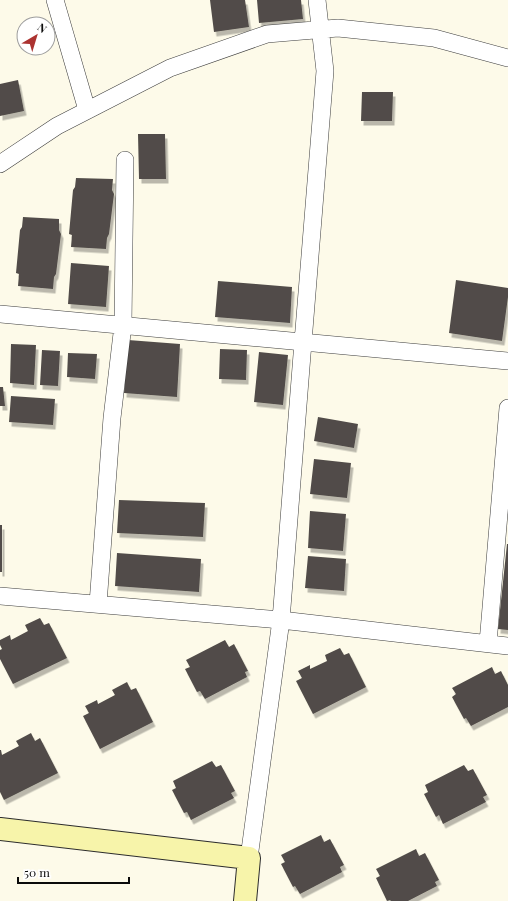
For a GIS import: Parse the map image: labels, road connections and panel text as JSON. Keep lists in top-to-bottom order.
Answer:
{
  "scale_bar": "50 m",
  "north": "top right"
}
